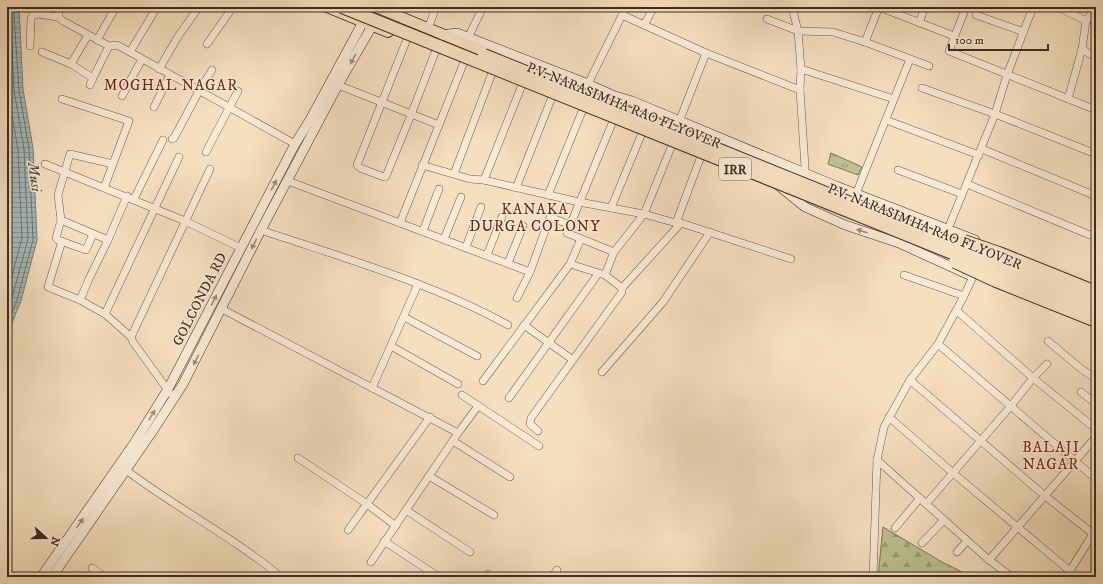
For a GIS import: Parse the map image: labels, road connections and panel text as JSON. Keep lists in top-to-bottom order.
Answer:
{
  "streets": {
    "highway": ["P.V. NARASIMHA RAO FLYOVER"],
    "main road": ["IRR", "GOLCONDA RD"]
  },
  "crossings": [
    ["IRR", "GOLCONDA RD"]
  ],
  "districts": ["MOGHAL NAGAR", "KANAKA DURGA COLONY", "BALAJI NAGAR"],
  "water": ["Musi"],
  "scale_bar": "100 m",
  "north": "right"
}
